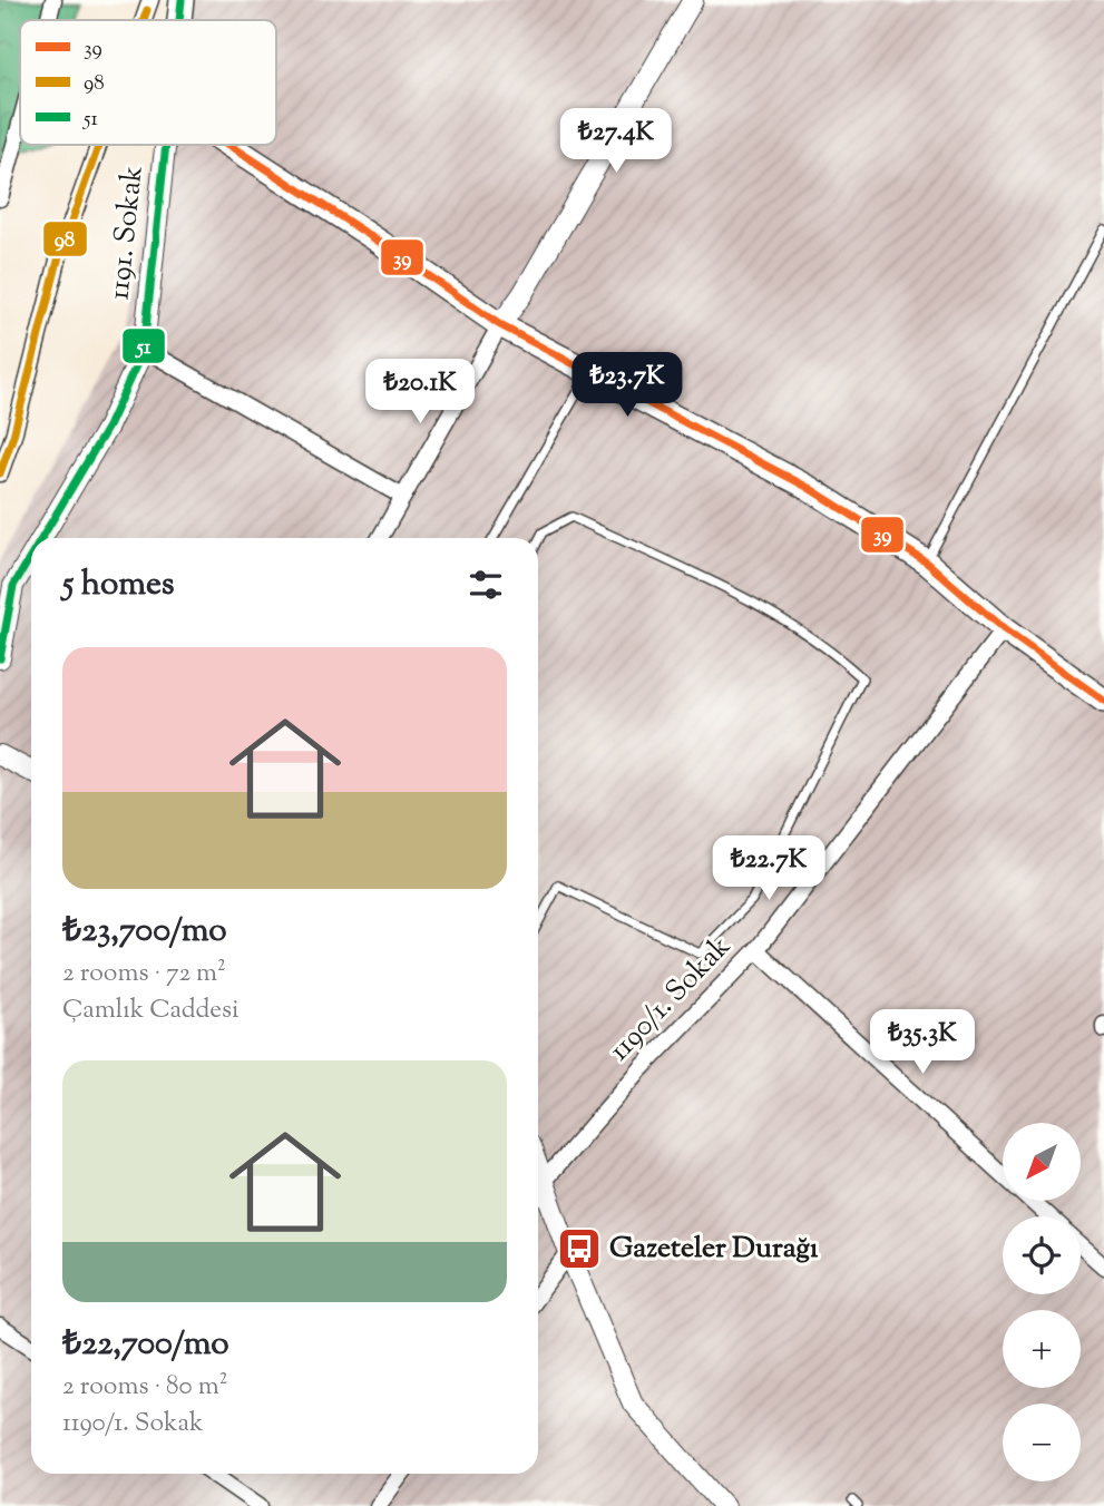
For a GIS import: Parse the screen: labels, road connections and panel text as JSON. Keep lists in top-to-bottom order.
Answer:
{
  "streets": {
    "street": ["1191. Sokak", "1190/1. Sokak"]
  },
  "places": {
    "bus stop": ["Gazeteler Durağı"]
  },
  "lines": ["transit line 51", "transit line 98", "transit line 39"],
  "legend": ["39", "98", "51"],
  "north": "bottom left",
  "page": {
    "price": [
      "₺27.4K",
      "₺23.7K",
      "₺20.1K",
      "₺22.7K",
      "₺35.3K"
    ],
    "heading": "5 homes",
    "list": [
      {
        "name": "₺23,700/mo",
        "note": "2 rooms · 72 m² · Çamlık Caddesi"
      },
      {
        "name": "₺22,700/mo",
        "note": "2 rooms · 80 m² · 1190/1. Sokak"
      }
    ],
    "map_buttons": ["+", "−"]
  }
}
